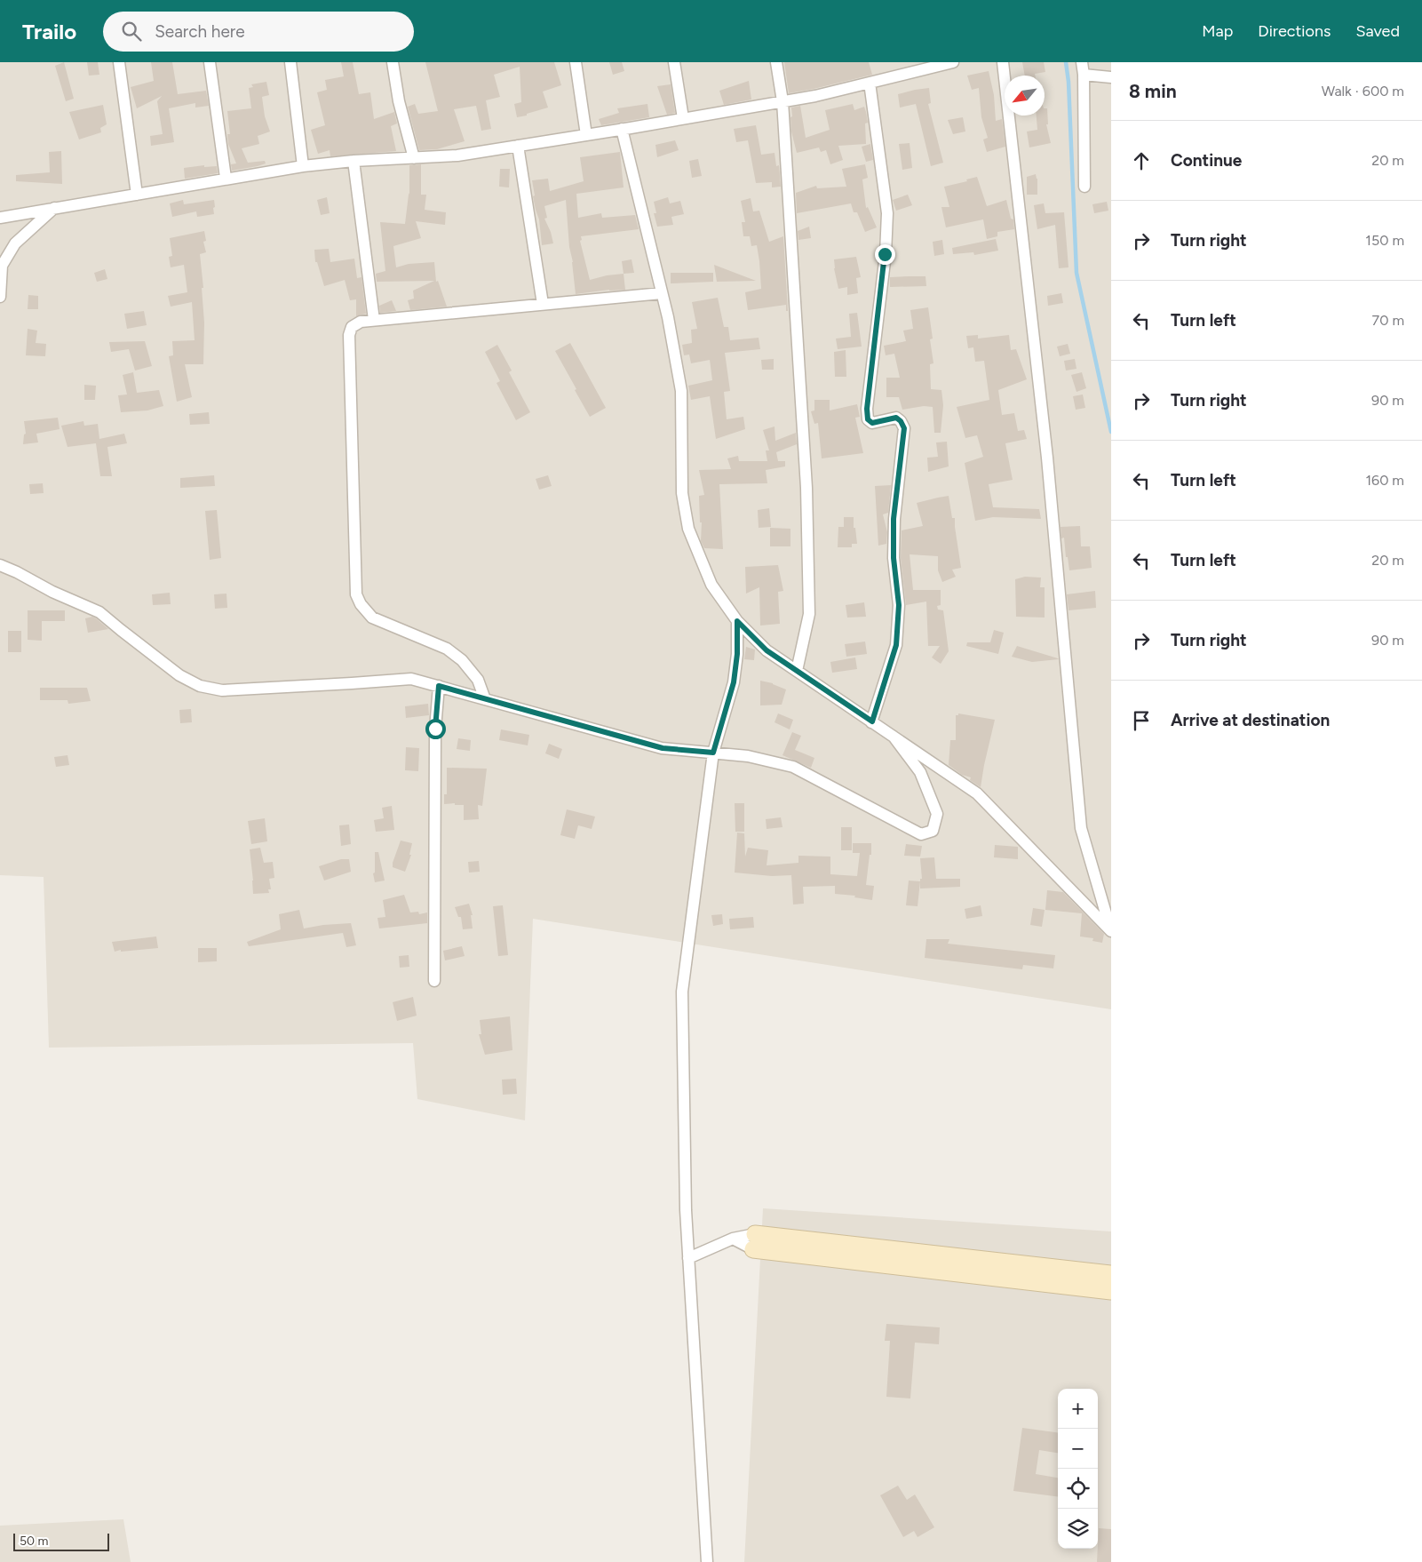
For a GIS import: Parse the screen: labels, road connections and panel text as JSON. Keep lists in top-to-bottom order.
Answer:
{
  "scale_bar": "50 m",
  "north": "bottom left",
  "page": {
    "header": "Trailo",
    "search": "Search here",
    "nav": ["Map", "Directions", "Saved"],
    "heading": ["8 min", "Walk · 600 m"],
    "list": [
      ["Continue", "20 m"],
      ["Turn right", "150 m"],
      ["Turn left", "70 m"],
      ["Turn right", "90 m"],
      ["Turn left", "160 m"],
      ["Turn left", "20 m"],
      ["Turn right", "90 m"],
      "Arrive at destination"
    ],
    "map_buttons": ["+", "−"],
    "scale": "50 m"
  }
}
